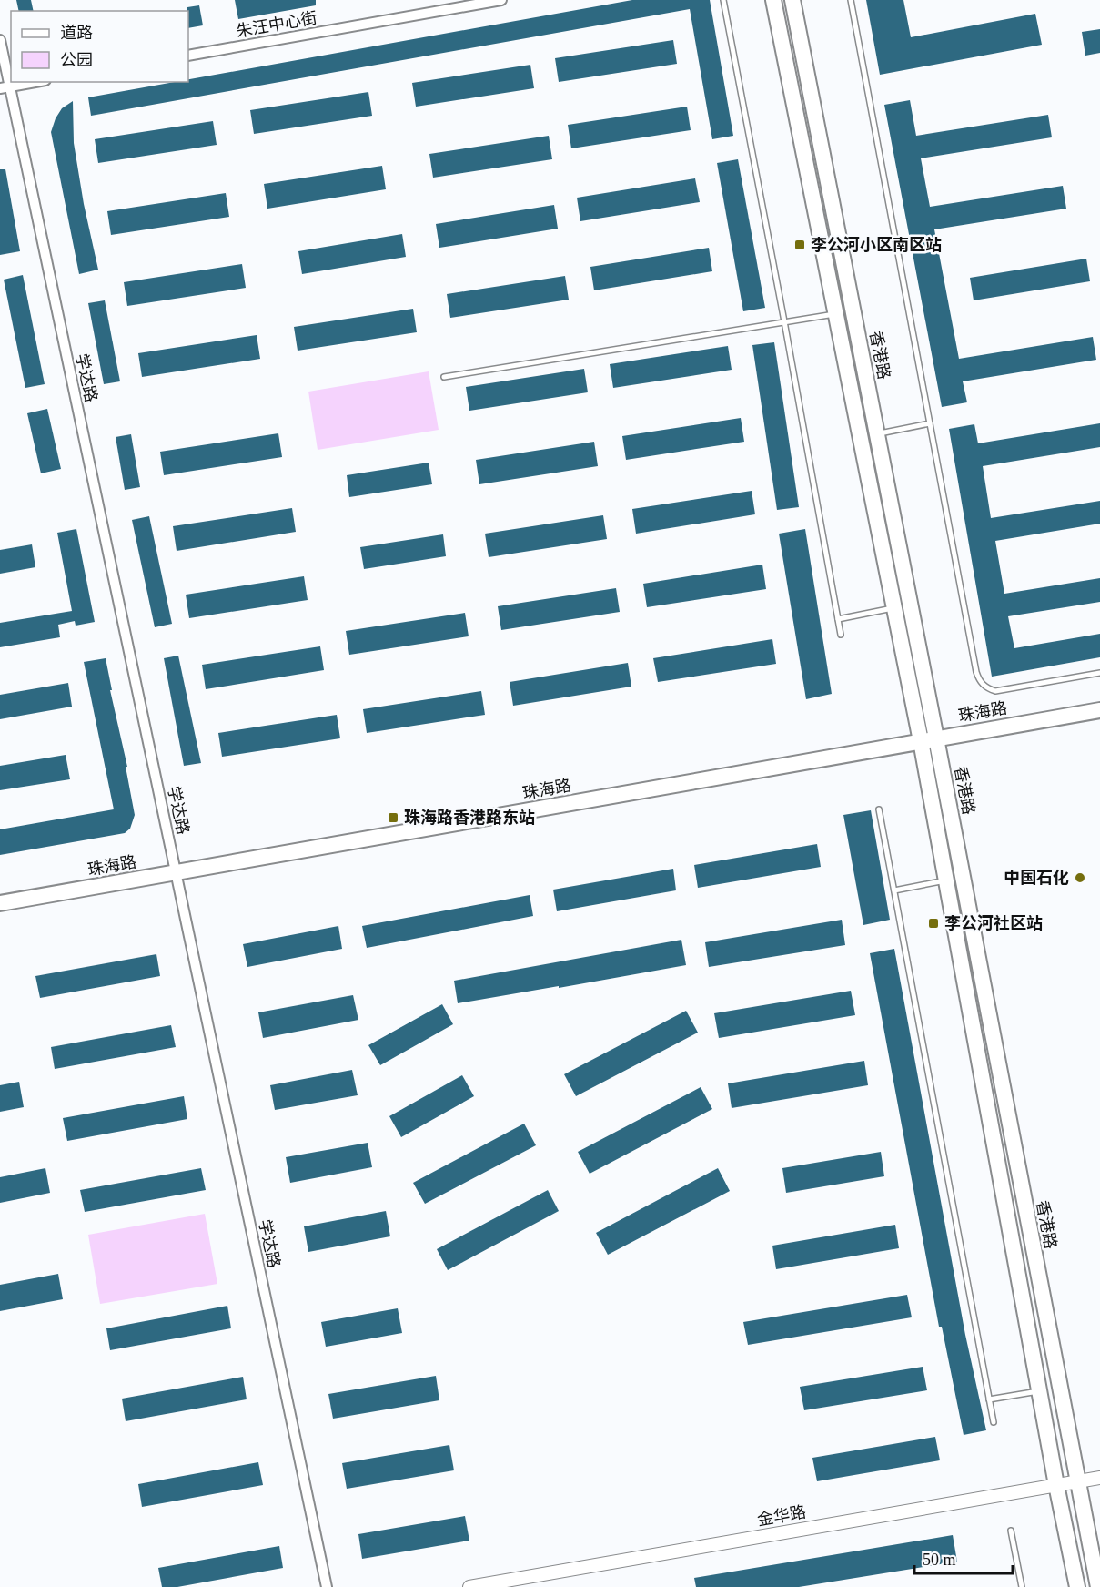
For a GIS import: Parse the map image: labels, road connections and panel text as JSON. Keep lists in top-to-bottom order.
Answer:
{
  "streets": {
    "main road": ["香港路", "珠海路"],
    "street": ["朱汪中心街", "学达路", "金华路"]
  },
  "crossings": [
    ["香港路", "珠海路"],
    ["香港路", "金华路"],
    ["学达路", "珠海路"]
  ],
  "places": {
    "transit": ["李公河小区南区站", "珠海路香港路东站", "李公河社区站"],
    "other": ["中国石化"]
  },
  "legend": ["道路", "公园"],
  "scale_bar": "50 m"
}
